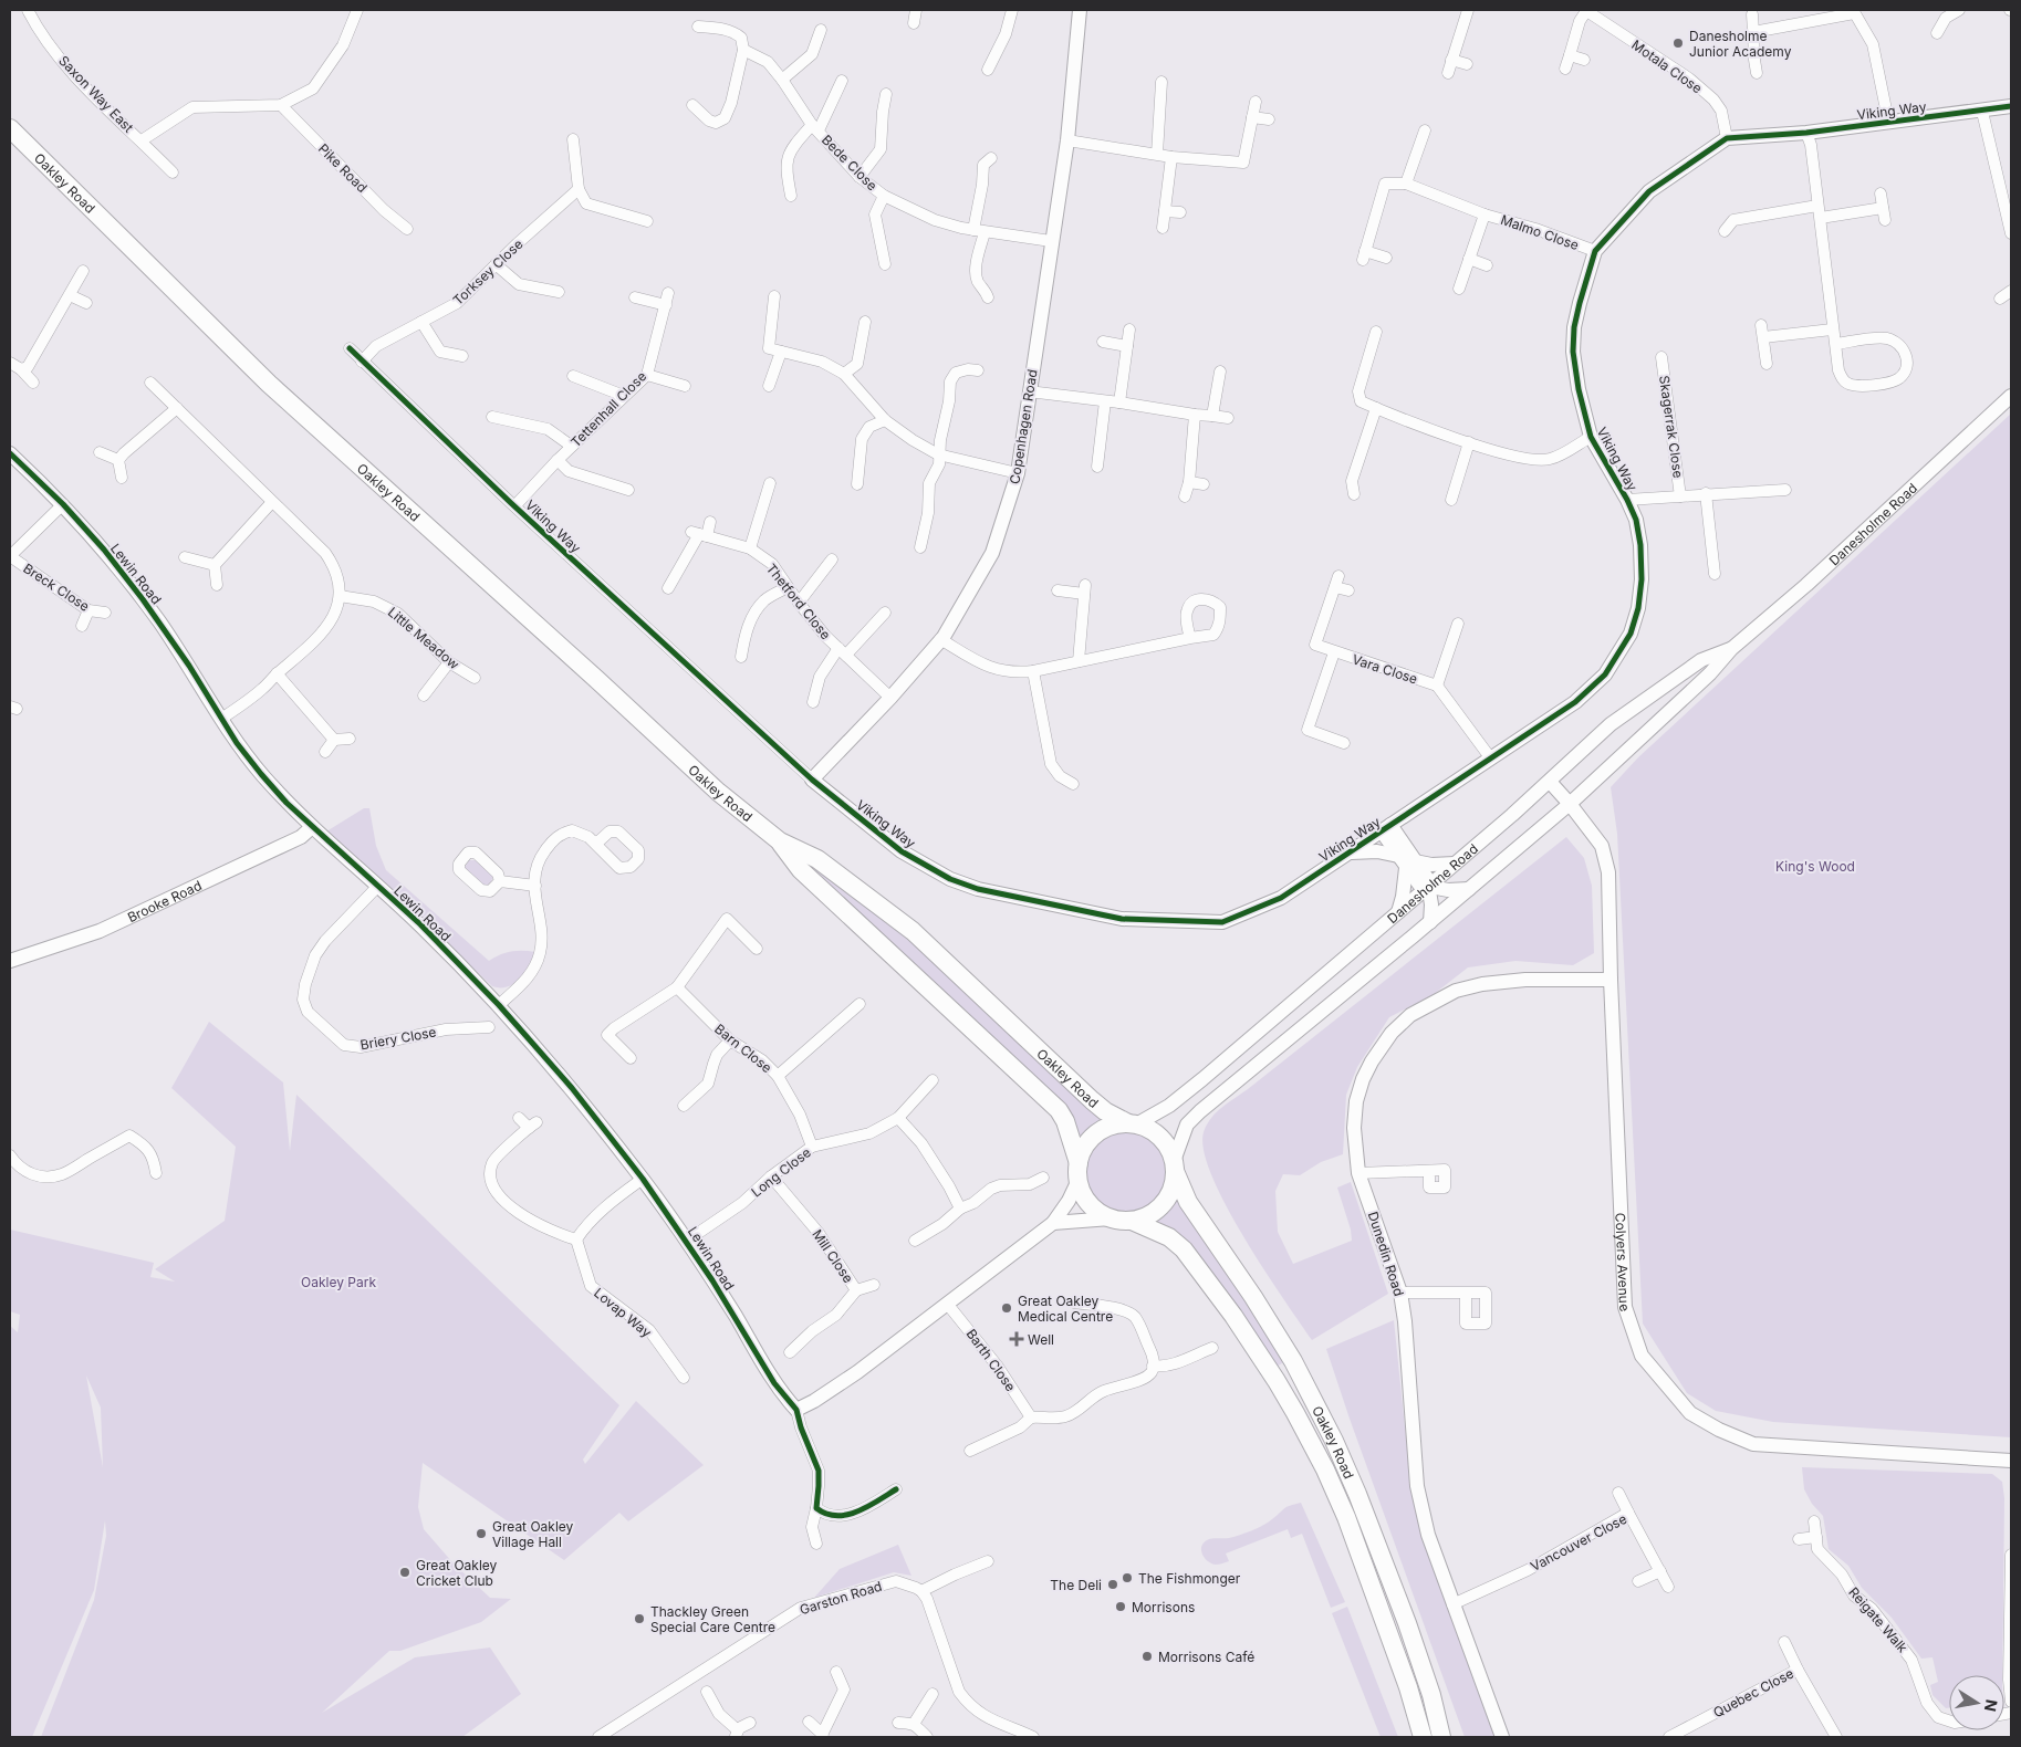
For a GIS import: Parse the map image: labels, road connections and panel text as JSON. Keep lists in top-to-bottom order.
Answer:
{
  "streets": {
    "main road": ["Oakley Road"],
    "street": [
      "Motala Close",
      "Saxon Way East",
      "Viking Way",
      "Bede Close",
      "Pike Road",
      "Malmo Close",
      "Torksey Close",
      "Tettenhall Close",
      "Copenhagen Road",
      "Skagerrak Close",
      "Danesholme Road",
      "Lewin Road",
      "Breck Close",
      "Thetford Close",
      "Little Meadow",
      "Vara Close",
      "Brooke Road",
      "Briery Close",
      "Barn Close",
      "Long Close",
      "Dunedin Road",
      "Mill Close",
      "Colyers Avenue",
      "Lovap Way",
      "Barth Close",
      "Vancouver Close",
      "Garston Road",
      "Reigate Walk",
      "Quebec Close"
    ]
  },
  "crossings": [
    ["Motala Close", "Viking Way"],
    ["Viking Way", "Malmo Close"],
    ["Viking Way", "Torksey Close"],
    ["Viking Way", "Tettenhall Close"],
    ["Viking Way", "Copenhagen Road"],
    ["Viking Way", "Skagerrak Close"],
    ["Bede Close", "Copenhagen Road"],
    ["Oakley Road", "Danesholme Road"],
    ["Copenhagen Road", "Thetford Close"],
    ["Danesholme Road", "Colyers Avenue"],
    ["Lewin Road", "Breck Close"],
    ["Lewin Road", "Brooke Road"],
    ["Lewin Road", "Briery Close"],
    ["Lewin Road", "Long Close"],
    ["Barn Close", "Long Close"],
    ["Long Close", "Mill Close"],
    ["Dunedin Road", "Colyers Avenue"],
    ["Dunedin Road", "Vancouver Close"]
  ],
  "parks": ["King's Wood", "Oakley Park"],
  "places": {
    "other": [
      "Danesholme Junior Academy",
      "Great Oakley Medical Centre",
      "Great Oakley Village Hall",
      "Great Oakley Cricket Club",
      "The Fishmonger",
      "The Deli",
      "Morrisons",
      "Thackley Green Special Care Centre",
      "Morrisons Café"
    ],
    "health": ["Well"]
  },
  "north": "right"
}
